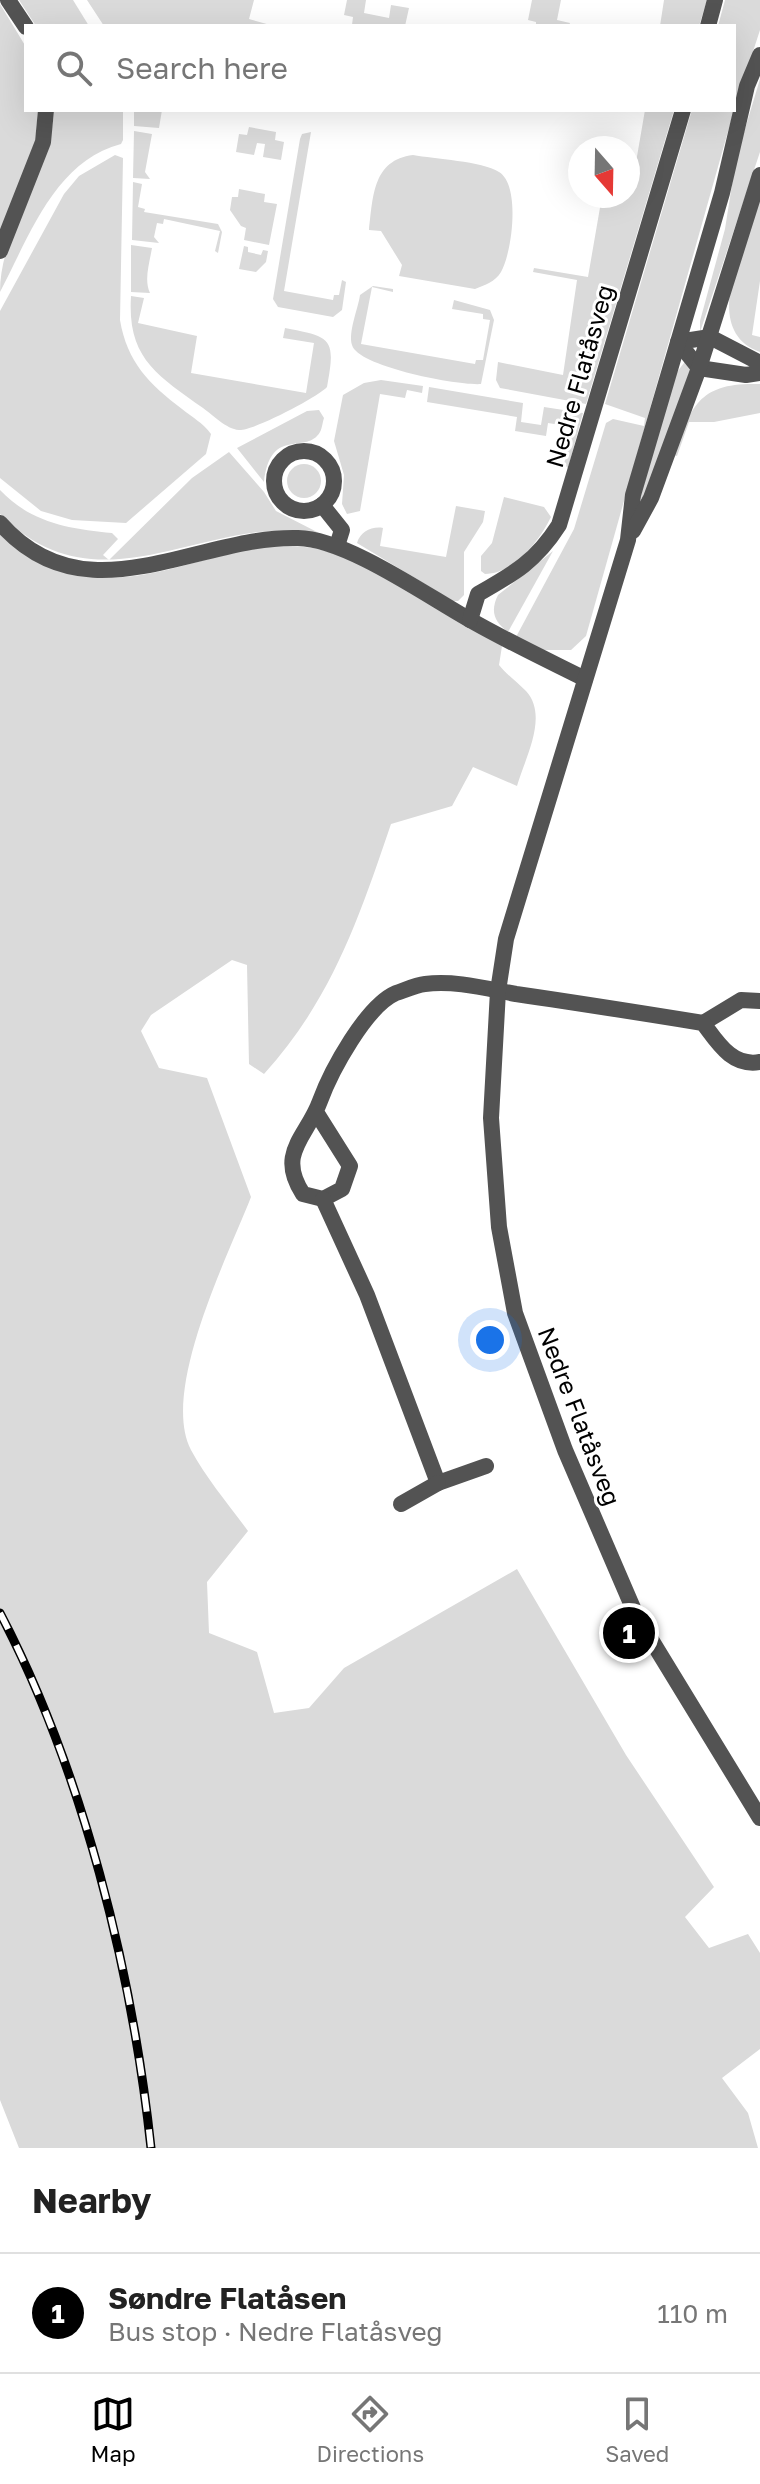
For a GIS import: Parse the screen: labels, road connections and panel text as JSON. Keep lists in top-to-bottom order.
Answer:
{
  "streets": {
    "street": ["Nedre Flatåsveg"]
  },
  "north": "bottom",
  "page": {
    "search": "Search here",
    "pins": "1",
    "heading": "Nearby",
    "list": [
      {
        "mark": "1",
        "name": "Søndre Flatåsen",
        "note": "Bus stop · Nedre Flatåsveg",
        "value": "110 m"
      }
    ],
    "nav": ["Map", "Directions", "Saved"]
  }
}
